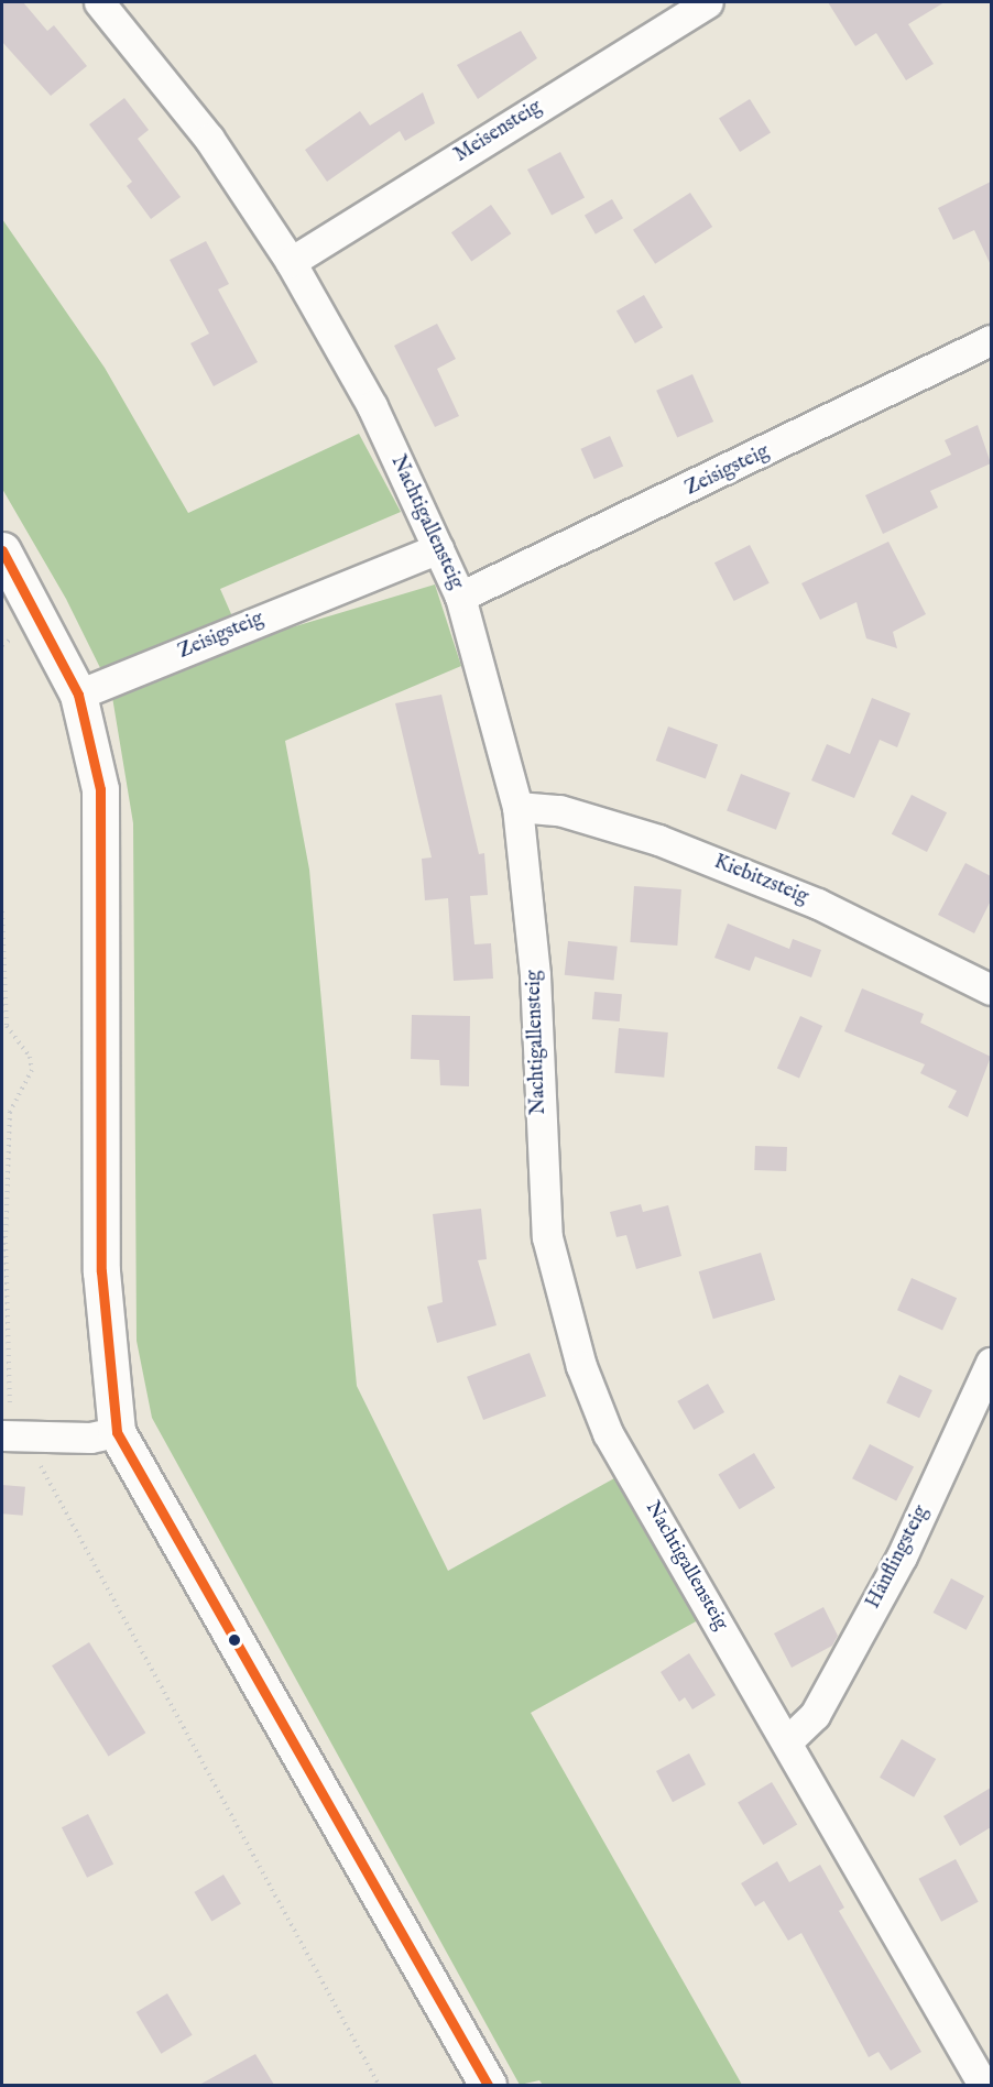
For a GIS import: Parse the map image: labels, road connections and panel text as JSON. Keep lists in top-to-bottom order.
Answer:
{
  "streets": {
    "street": [
      "Meisensteig",
      "Zeisigsteig",
      "Nachtigallensteig",
      "Kiebitzsteig",
      "Hänflingsteig"
    ]
  },
  "crossings": [
    ["Meisensteig", "Nachtigallensteig"],
    ["Zeisigsteig", "Nachtigallensteig"],
    ["Nachtigallensteig", "Kiebitzsteig"],
    ["Nachtigallensteig", "Hänflingsteig"]
  ]
}
